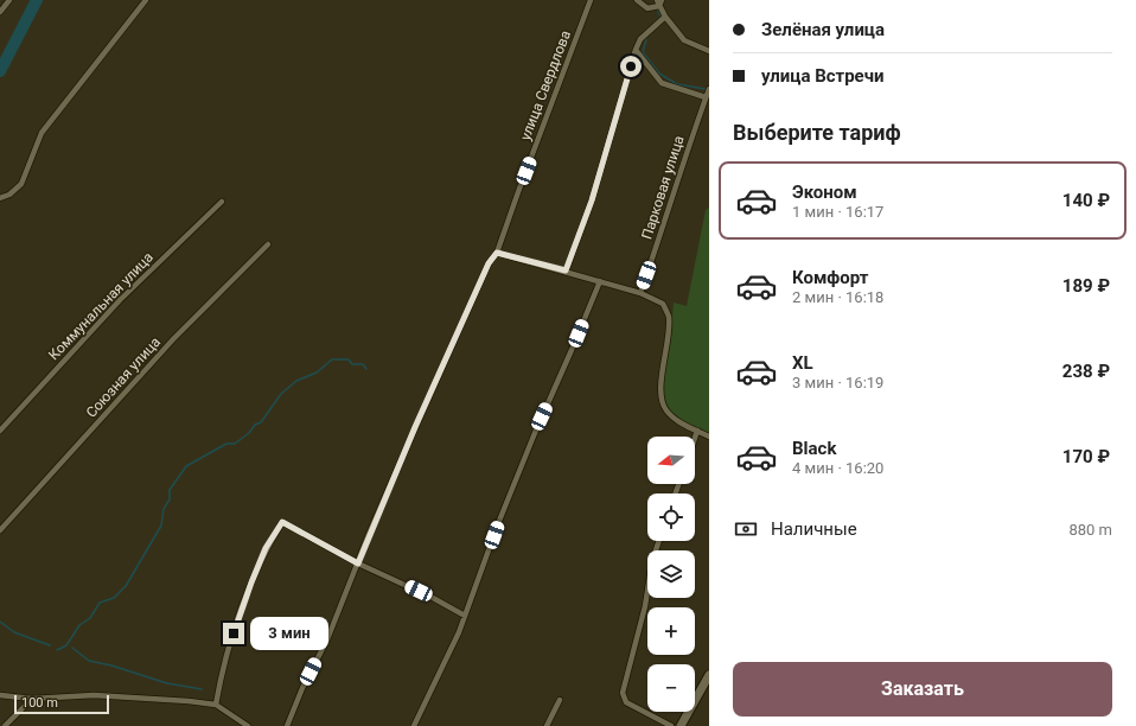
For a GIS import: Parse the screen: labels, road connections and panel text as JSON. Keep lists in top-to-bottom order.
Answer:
{
  "streets": {
    "street": [
      "улица Свердлова",
      "Парковая улица",
      "Коммунальная улица",
      "Союзная улица"
    ]
  },
  "scale_bar": "100 m",
  "north": "left",
  "page": {
    "banner": ["Зелёная улица", "улица Встречи"],
    "heading": "Выберите тариф",
    "list": [
      {
        "name": "Эконом",
        "note": "1 мин · 16:17",
        "value": "140 ₽"
      },
      {
        "name": "Комфорт",
        "note": "2 мин · 16:18",
        "value": "189 ₽"
      },
      {
        "name": "XL",
        "note": "3 мин · 16:19",
        "value": "238 ₽"
      },
      {
        "name": "Black",
        "note": "4 мин · 16:20",
        "value": "170 ₽"
      }
    ],
    "map_buttons": ["+", "−"],
    "pay": ["Наличные", "880 m"],
    "bubble": "3 мин",
    "buttons": "Заказать",
    "scale": "100 m"
  }
}
